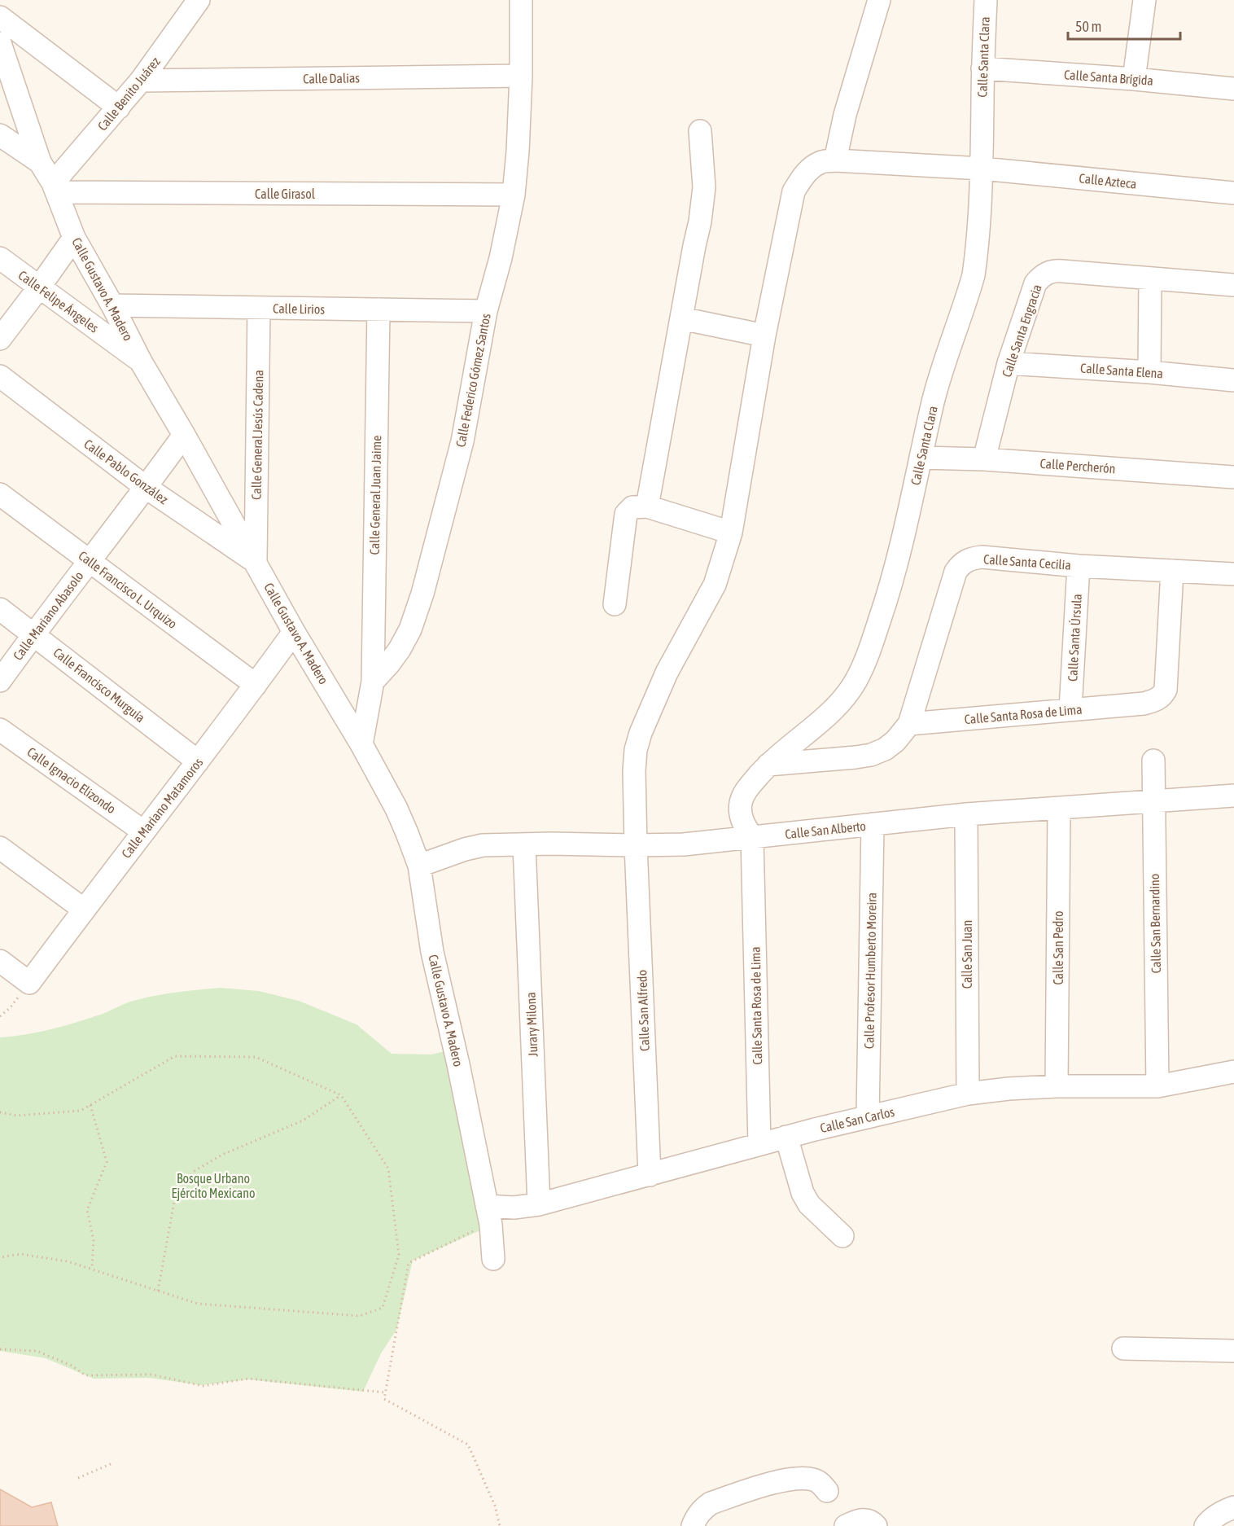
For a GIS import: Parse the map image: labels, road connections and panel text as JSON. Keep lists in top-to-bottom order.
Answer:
{
  "streets": {
    "street": [
      "Calle Santa Clara",
      "Calle Santa Brígida",
      "Calle Dalias",
      "Calle Benito Juárez",
      "Calle Azteca",
      "Calle Girasol",
      "Calle Gustavo A. Madero",
      "Calle Felipe Ángeles",
      "Calle Lirios",
      "Calle Santa Engracia",
      "Calle Santa Elena",
      "Calle Federico Gómez Santos",
      "Calle General Jesús Cadena",
      "Calle Percherón",
      "Calle Pablo González",
      "Calle General Juan Jaime",
      "Calle Santa Cecilia",
      "Calle Francisco L. Urquizo",
      "Calle Mariano Abasolo",
      "Calle Santa Úrsula",
      "Calle Francisco Murguía",
      "Calle Santa Rosa de Lima",
      "Calle Ignacio Elizondo",
      "Calle Mariano Matamoros",
      "Calle San Alberto",
      "Calle San Bernardino",
      "Calle San Pedro",
      "Calle San Juan",
      "Calle Profesor Humberto Moreira",
      "Calle San Alfredo",
      "Jurary Milona",
      "Calle San Carlos"
    ]
  },
  "crossings": [
    ["Calle Santa Clara", "Calle Santa Brígida"],
    ["Calle Santa Clara", "Calle Azteca"],
    ["Calle Santa Clara", "Calle Percherón"],
    ["Calle Santa Clara", "Calle Santa Rosa de Lima"],
    ["Calle Santa Clara", "Calle San Alberto"],
    ["Calle Dalias", "Calle Benito Juárez"],
    ["Calle Dalias", "Calle Federico Gómez Santos"],
    ["Calle Benito Juárez", "Calle Girasol"],
    ["Calle Benito Juárez", "Calle Gustavo A. Madero"],
    ["Calle Azteca", "Calle San Alfredo"],
    ["Calle Girasol", "Calle Gustavo A. Madero"],
    ["Calle Girasol", "Calle Federico Gómez Santos"],
    ["Calle Gustavo A. Madero", "Calle Felipe Ángeles"],
    ["Calle Gustavo A. Madero", "Calle Lirios"],
    ["Calle Gustavo A. Madero", "Calle General Jesús Cadena"],
    ["Calle Gustavo A. Madero", "Calle Pablo González"],
    ["Calle Gustavo A. Madero", "Calle Mariano Abasolo"],
    ["Calle Gustavo A. Madero", "Calle Mariano Matamoros"],
    ["Calle Gustavo A. Madero", "Calle San Alberto"],
    ["Calle Gustavo A. Madero", "Calle San Carlos"],
    ["Calle Lirios", "Calle Federico Gómez Santos"],
    ["Calle Lirios", "Calle General Jesús Cadena"],
    ["Calle Lirios", "Calle General Juan Jaime"],
    ["Calle Santa Engracia", "Calle Santa Elena"],
    ["Calle Santa Engracia", "Calle Percherón"],
    ["Calle Federico Gómez Santos", "Calle General Juan Jaime"],
    ["Calle General Jesús Cadena", "Calle Pablo González"],
    ["Calle Pablo González", "Calle Mariano Abasolo"],
    ["Calle Santa Cecilia", "Calle Santa Úrsula"],
    ["Calle Santa Cecilia", "Calle Santa Rosa de Lima"],
    ["Calle Francisco L. Urquizo", "Calle Mariano Abasolo"],
    ["Calle Francisco L. Urquizo", "Calle Mariano Matamoros"],
    ["Calle Mariano Abasolo", "Calle Francisco Murguía"],
    ["Calle Santa Úrsula", "Calle Santa Rosa de Lima"],
    ["Calle Francisco Murguía", "Calle Mariano Matamoros"],
    ["Calle Santa Rosa de Lima", "Calle San Alberto"],
    ["Calle Santa Rosa de Lima", "Calle San Carlos"],
    ["Calle Ignacio Elizondo", "Calle Mariano Matamoros"],
    ["Calle San Alberto", "Calle San Bernardino"],
    ["Calle San Alberto", "Calle San Pedro"],
    ["Calle San Alberto", "Calle San Juan"],
    ["Calle San Alberto", "Calle Profesor Humberto Moreira"],
    ["Calle San Alberto", "Calle San Alfredo"],
    ["Calle San Alberto", "Jurary Milona"],
    ["Calle San Bernardino", "Calle San Carlos"],
    ["Calle San Pedro", "Calle San Carlos"],
    ["Calle San Juan", "Calle San Carlos"],
    ["Calle Profesor Humberto Moreira", "Calle San Carlos"],
    ["Calle San Alfredo", "Calle San Carlos"],
    ["Jurary Milona", "Calle San Carlos"]
  ],
  "parks": ["Bosque Urbano Ejército Mexicano"],
  "scale_bar": "50 m"
}
